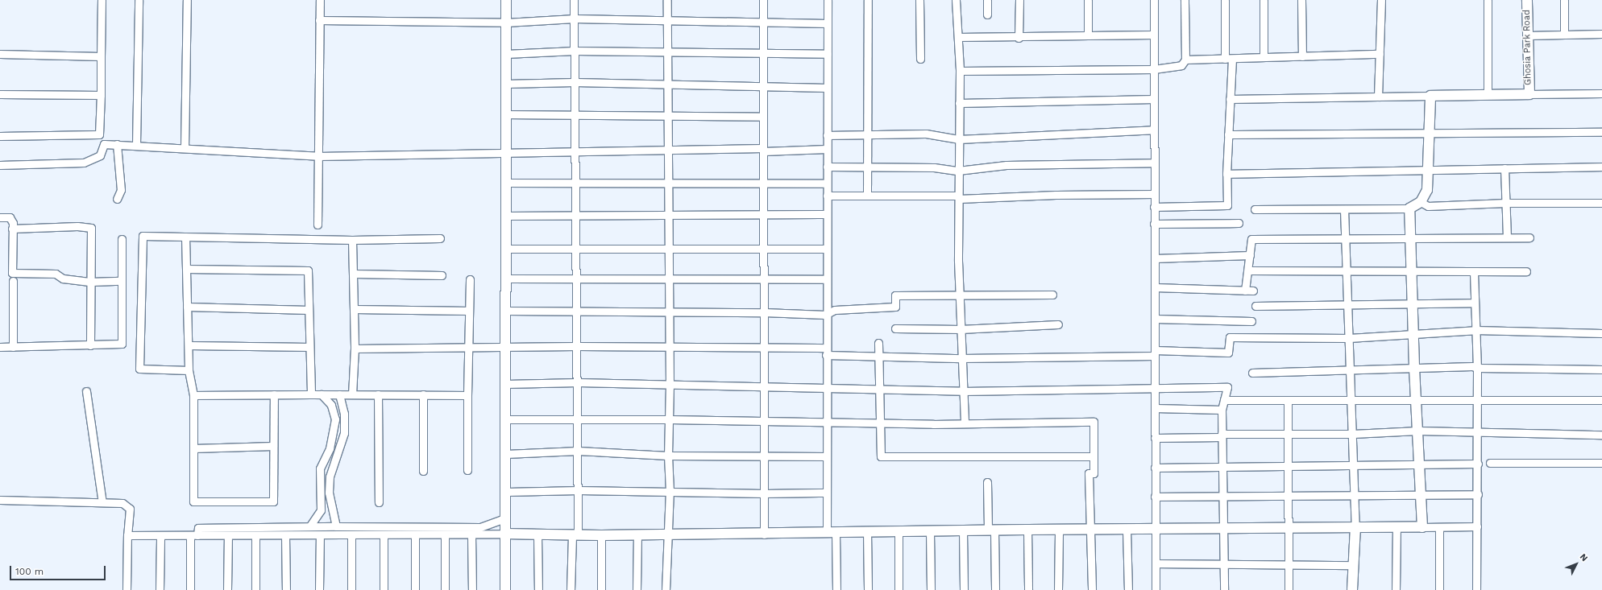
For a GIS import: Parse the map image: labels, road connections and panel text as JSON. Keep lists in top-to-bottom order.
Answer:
{
  "streets": {
    "street": ["Ghosia Park Road"]
  },
  "scale_bar": "100 m",
  "north": "top right"
}
